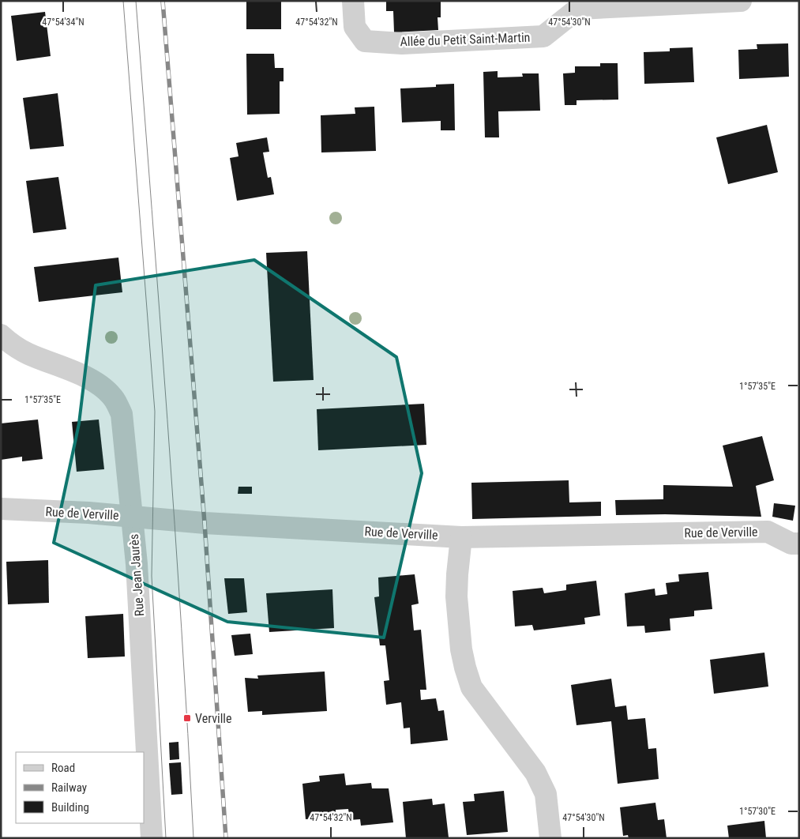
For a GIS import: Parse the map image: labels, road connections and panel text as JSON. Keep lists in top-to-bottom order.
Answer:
{
  "streets": {
    "street": ["Allée du Petit Saint-Martin", "Rue de Verville", "Rue Jean Jaurès"]
  },
  "crossings": [
    ["Rue de Verville", "Rue Jean Jaurès"]
  ],
  "places": {
    "transit": ["Verville"]
  },
  "legend": ["Road", "Railway", "Building"],
  "coordinates": [
    "47°54'34\"N",
    "47°54'32\"N",
    "47°54'30\"N",
    "1°57'35\"E",
    "1°57'30\"E"
  ]
}
